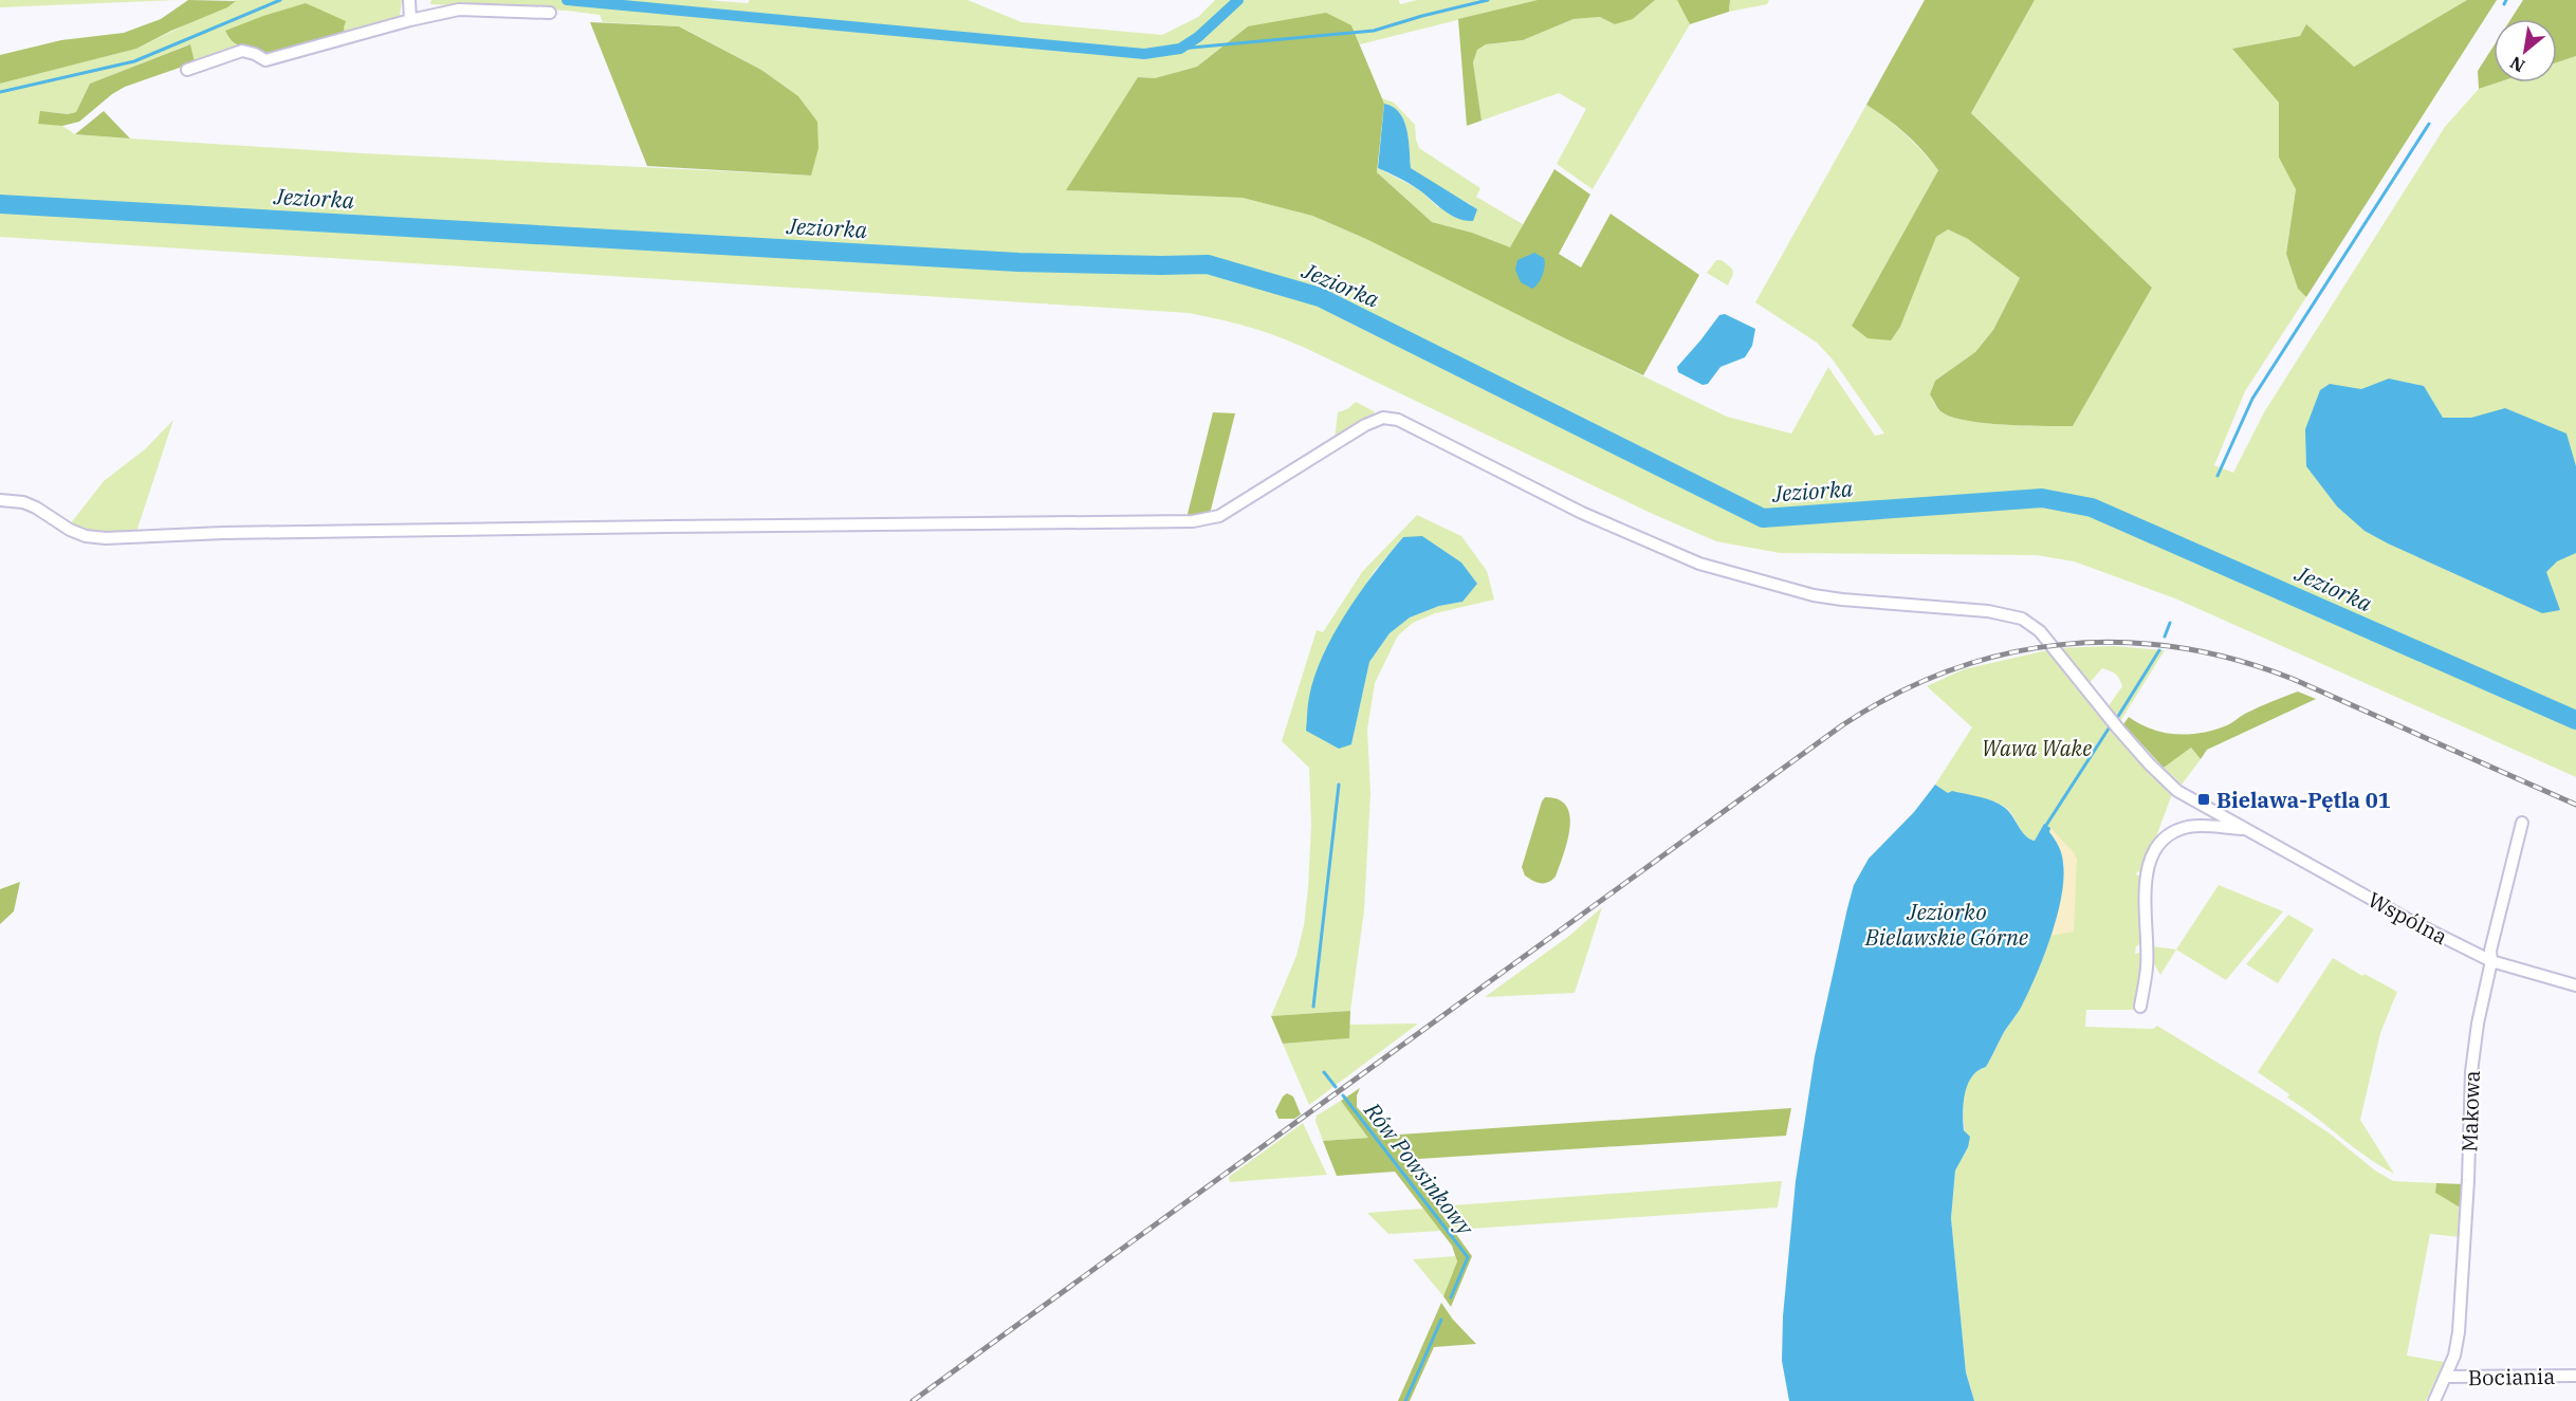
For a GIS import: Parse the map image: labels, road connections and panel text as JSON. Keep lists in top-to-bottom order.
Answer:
{
  "streets": {
    "street": ["Wspólna", "Makowa", "Bociania"]
  },
  "crossings": [
    ["Wspólna", "Makowa"],
    ["Makowa", "Bociania"]
  ],
  "water": ["Jeziorka", "Jeziorko Bielawskie Górne", "Rów Powsinkowy"],
  "parks": ["Wawa Wake"],
  "places": {
    "transit": ["Bielawa-Pętla 01"]
  },
  "north": "bottom left"
}
